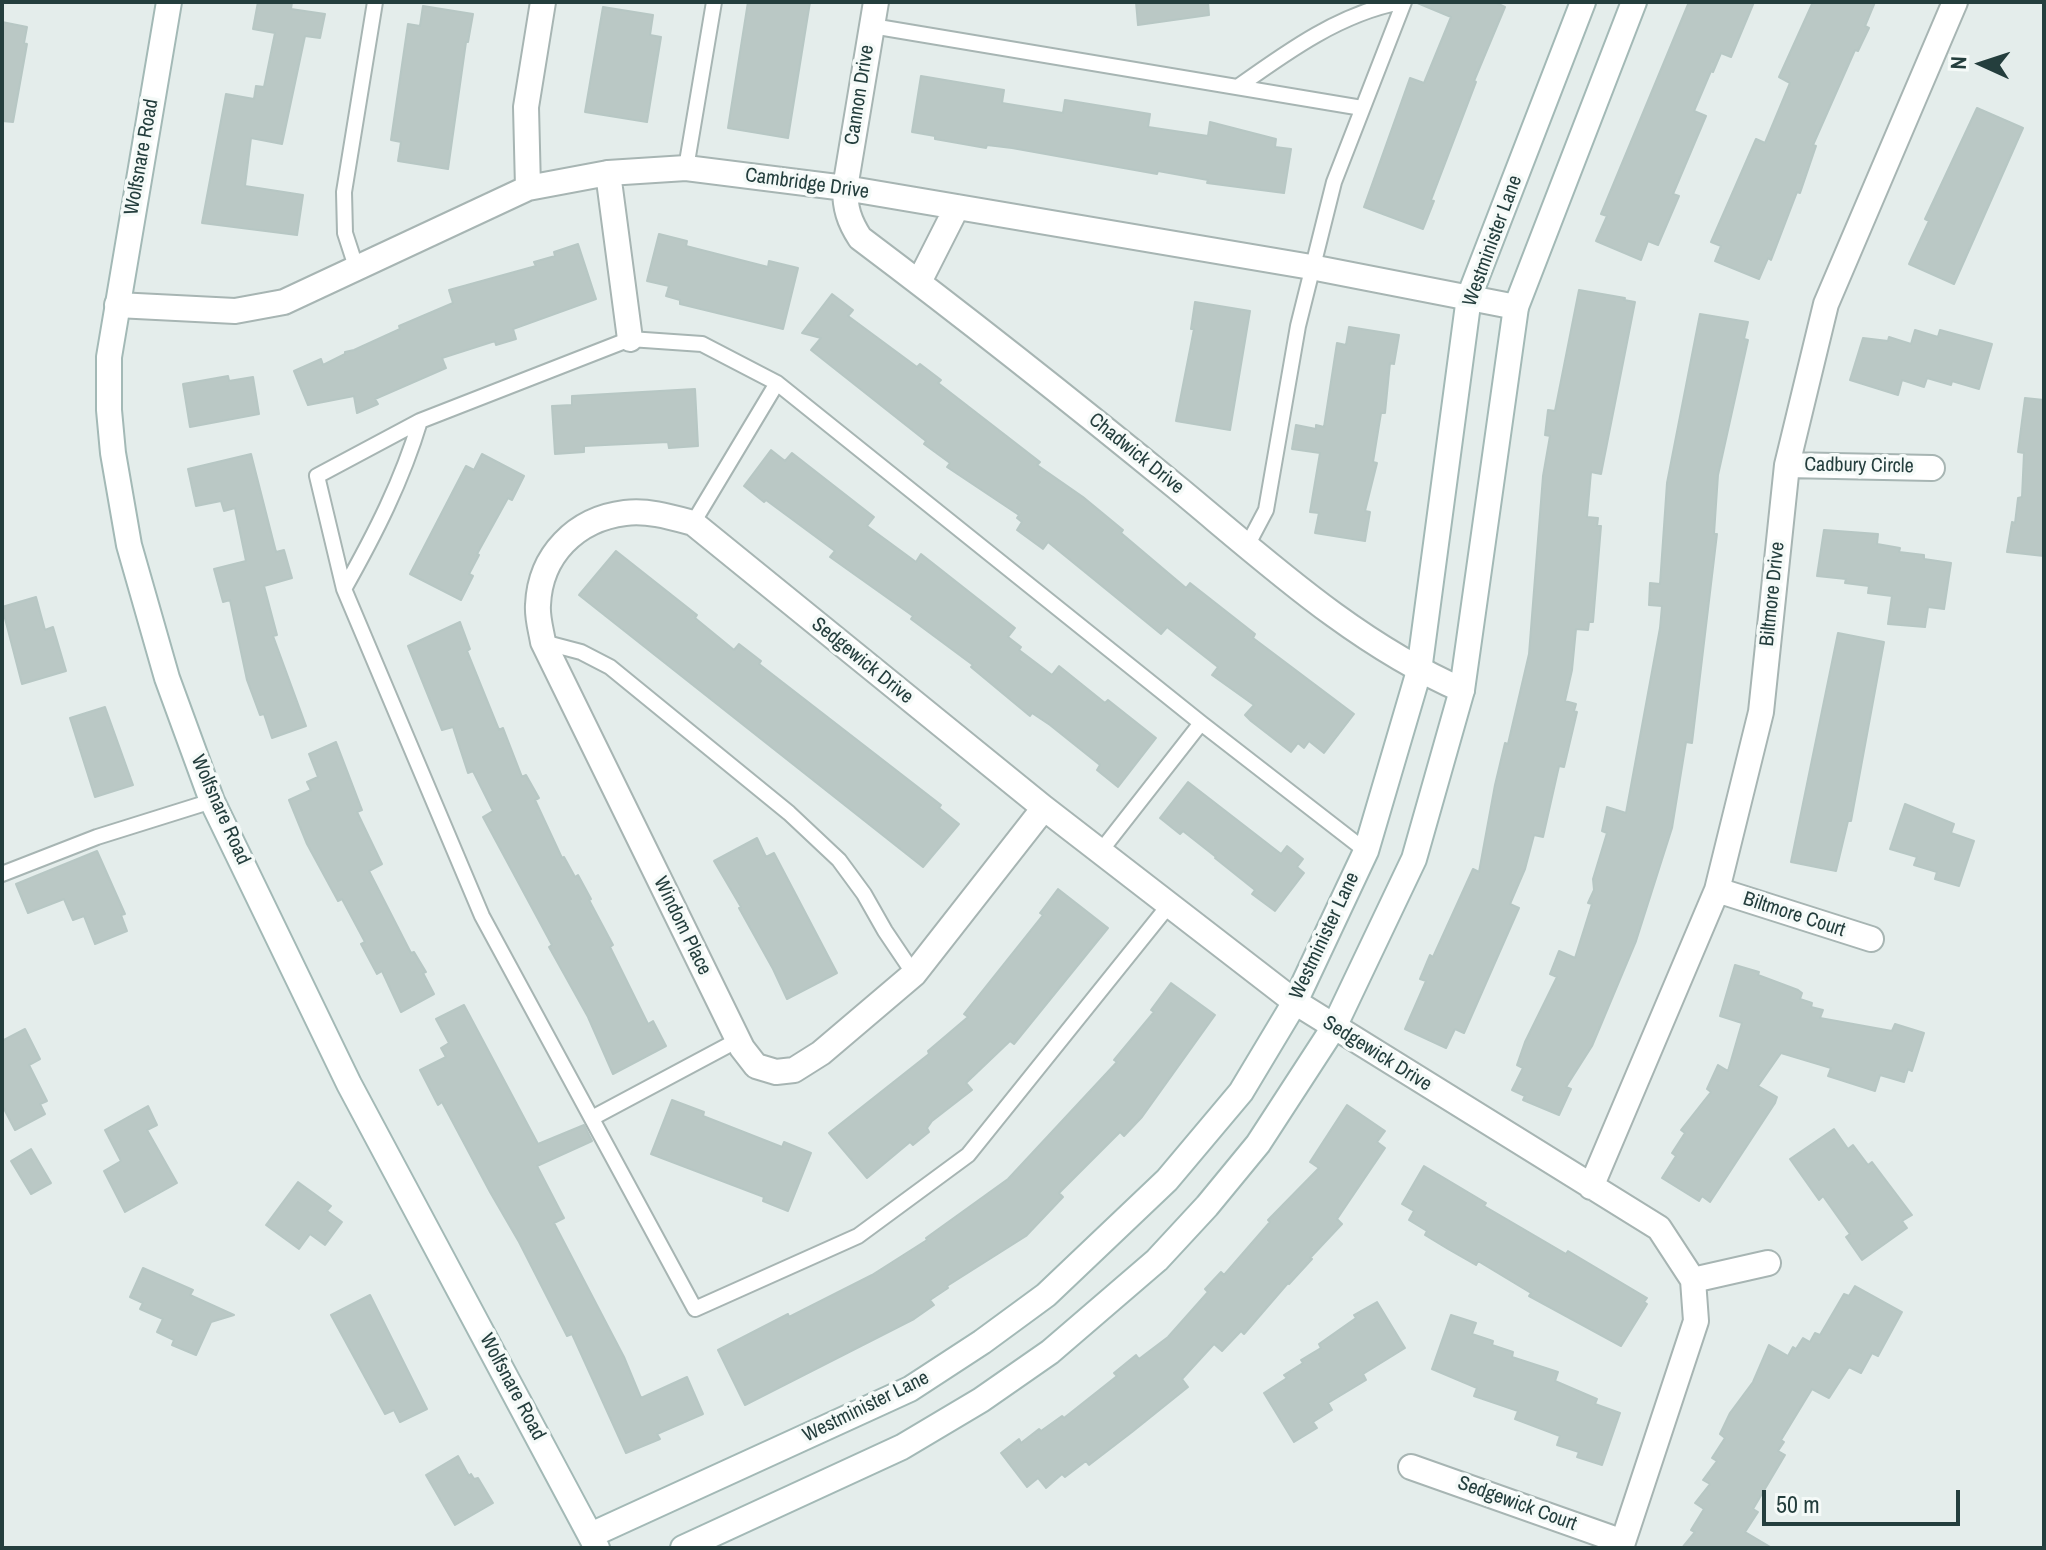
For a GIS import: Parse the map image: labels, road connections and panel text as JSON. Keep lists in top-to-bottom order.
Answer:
{
  "streets": {
    "street": [
      "Cannon Drive",
      "Wolfsnare Road",
      "Cambridge Drive",
      "Westminister Lane",
      "Chadwick Drive",
      "Cadbury Circle",
      "Biltmore Drive",
      "Sedgewick Drive",
      "Biltmore Court",
      "Windom Place",
      "Sedgewick Court"
    ]
  },
  "crossings": [
    ["Cannon Drive", "Cambridge Drive"],
    ["Cannon Drive", "Chadwick Drive"],
    ["Wolfsnare Road", "Cambridge Drive"],
    ["Wolfsnare Road", "Westminister Lane"],
    ["Cambridge Drive", "Westminister Lane"],
    ["Cambridge Drive", "Chadwick Drive"],
    ["Westminister Lane", "Chadwick Drive"],
    ["Westminister Lane", "Sedgewick Drive"],
    ["Cadbury Circle", "Biltmore Drive"],
    ["Biltmore Drive", "Sedgewick Drive"],
    ["Biltmore Drive", "Biltmore Court"],
    ["Sedgewick Drive", "Windom Place"],
    ["Sedgewick Drive", "Sedgewick Court"]
  ],
  "scale_bar": "50 m",
  "north": "left"
}
